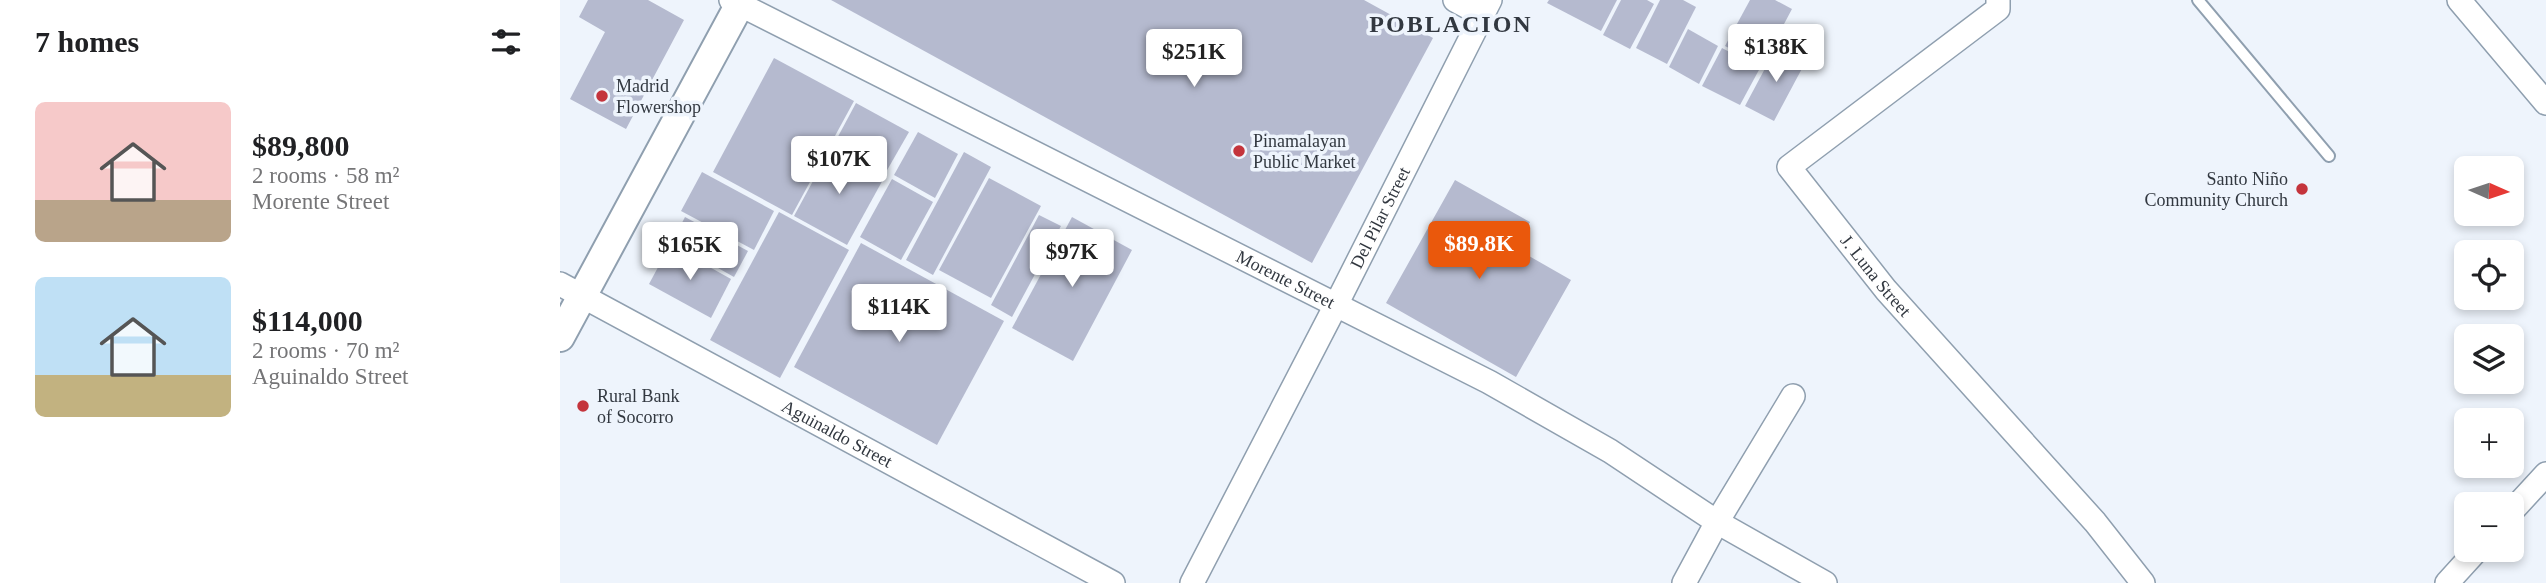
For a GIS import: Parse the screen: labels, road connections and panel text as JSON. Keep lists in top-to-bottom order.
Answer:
{
  "streets": {
    "street": [
      "Del Pilar Street",
      "J. Luna Street",
      "Morente Street",
      "Aguinaldo Street"
    ]
  },
  "crossings": [
    ["Del Pilar Street", "Morente Street"]
  ],
  "districts": ["POBLACION"],
  "places": [
    "Madrid Flowershop",
    "Pinamalayan Public Market",
    "Santo Niño Community Church",
    "Rural Bank of Socorro"
  ],
  "north": "right",
  "page": {
    "heading": "7 homes",
    "price": [
      "$138K",
      "$251K",
      "$107K",
      "$89.8K",
      "$165K",
      "$97K",
      "$114K"
    ],
    "list": [
      {
        "name": "$89,800",
        "note": "2 rooms · 58 m² · Morente Street"
      },
      {
        "name": "$114,000",
        "note": "2 rooms · 70 m² · Aguinaldo Street"
      }
    ],
    "map_buttons": ["+", "−"]
  }
}
